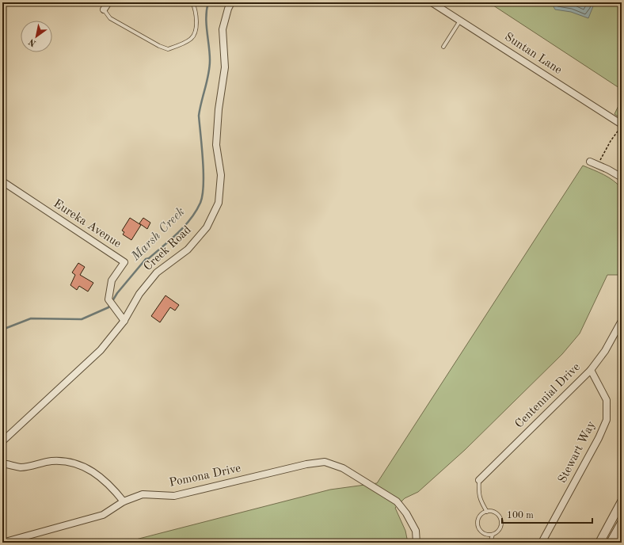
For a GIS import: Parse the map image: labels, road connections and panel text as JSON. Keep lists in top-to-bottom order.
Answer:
{
  "streets": {
    "street": [
      "Suntan Lane",
      "Eureka Avenue",
      "Creek Road",
      "Centennial Drive",
      "Stewart Way",
      "Pomona Drive"
    ]
  },
  "crossings": [
    ["Eureka Avenue", "Creek Road"],
    ["Centennial Drive", "Stewart Way"]
  ],
  "water": ["Marsh Creek"],
  "scale_bar": "100 m",
  "north": "bottom left"
}
